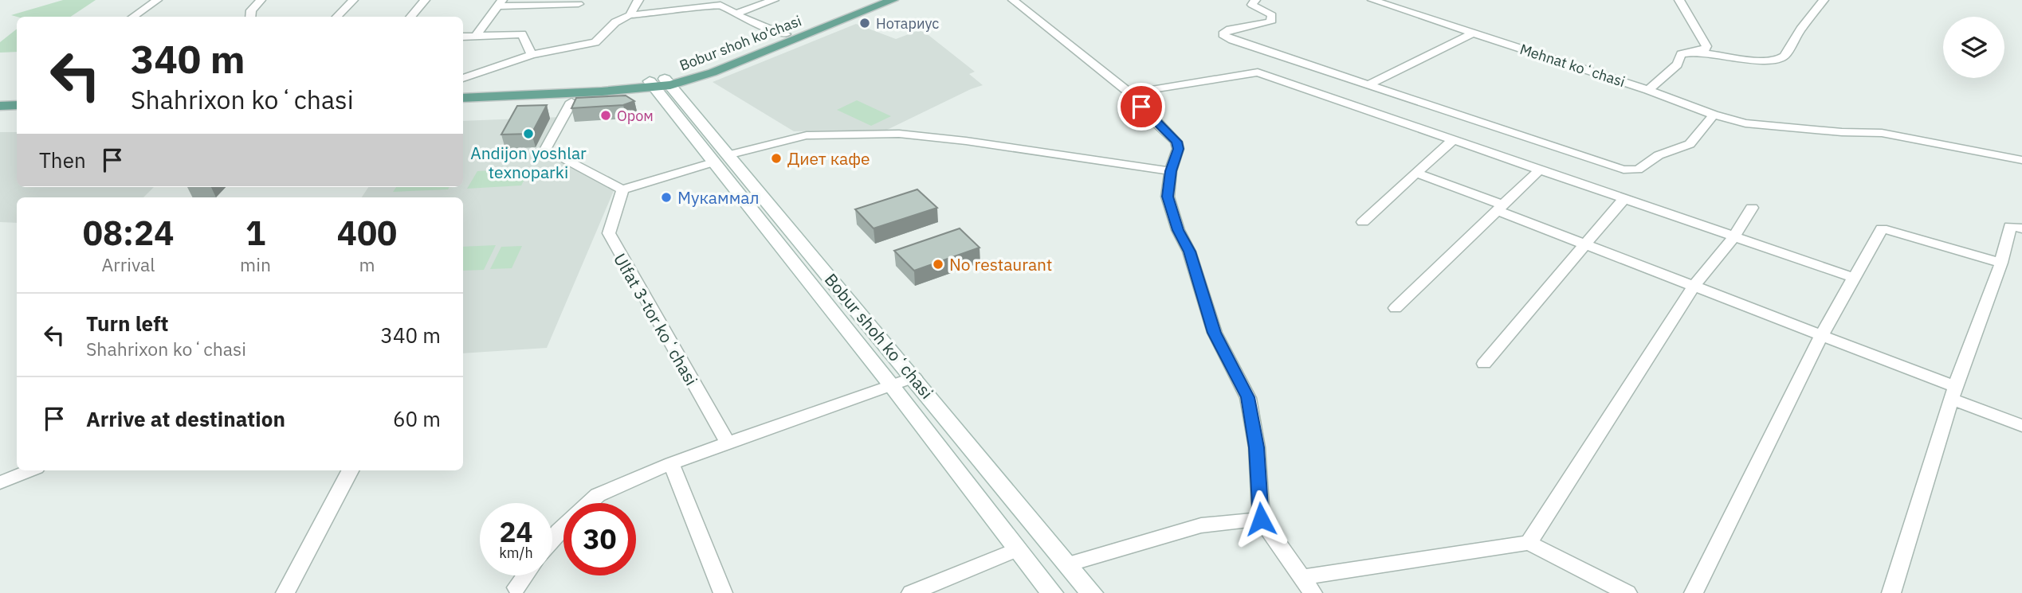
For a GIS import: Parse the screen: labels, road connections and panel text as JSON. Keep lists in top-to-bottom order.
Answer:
{
  "streets": {
    "main road": ["Bobur shoh ko'chasi", "Bobur shoh koʻchasi"],
    "street": ["Mehnat koʻchasi", "Ulfat 3-tor koʻchasi"]
  },
  "crossings": [
    ["Bobur shoh ko'chasi", "Bobur shoh koʻchasi"]
  ],
  "places": [
    "Нотариус",
    "Ором",
    "Andijon yoshlar texnoparki",
    "Диет кафе",
    "Мукаммал",
    "No restaurant"
  ],
  "page": {
    "turn": ["340 m", "Shahrixon koʻchasi"],
    "then": "Then",
    "eta": [
      "08:24",
      "Arrival",
      "1",
      "min",
      "400",
      "m"
    ],
    "list": [
      {
        "name": "Turn left",
        "note": "Shahrixon koʻchasi",
        "value": "340 m"
      },
      {
        "name": "Arrive at destination",
        "value": "60 m"
      }
    ],
    "speed": "24 km/h",
    "limit": "30"
  }
}
